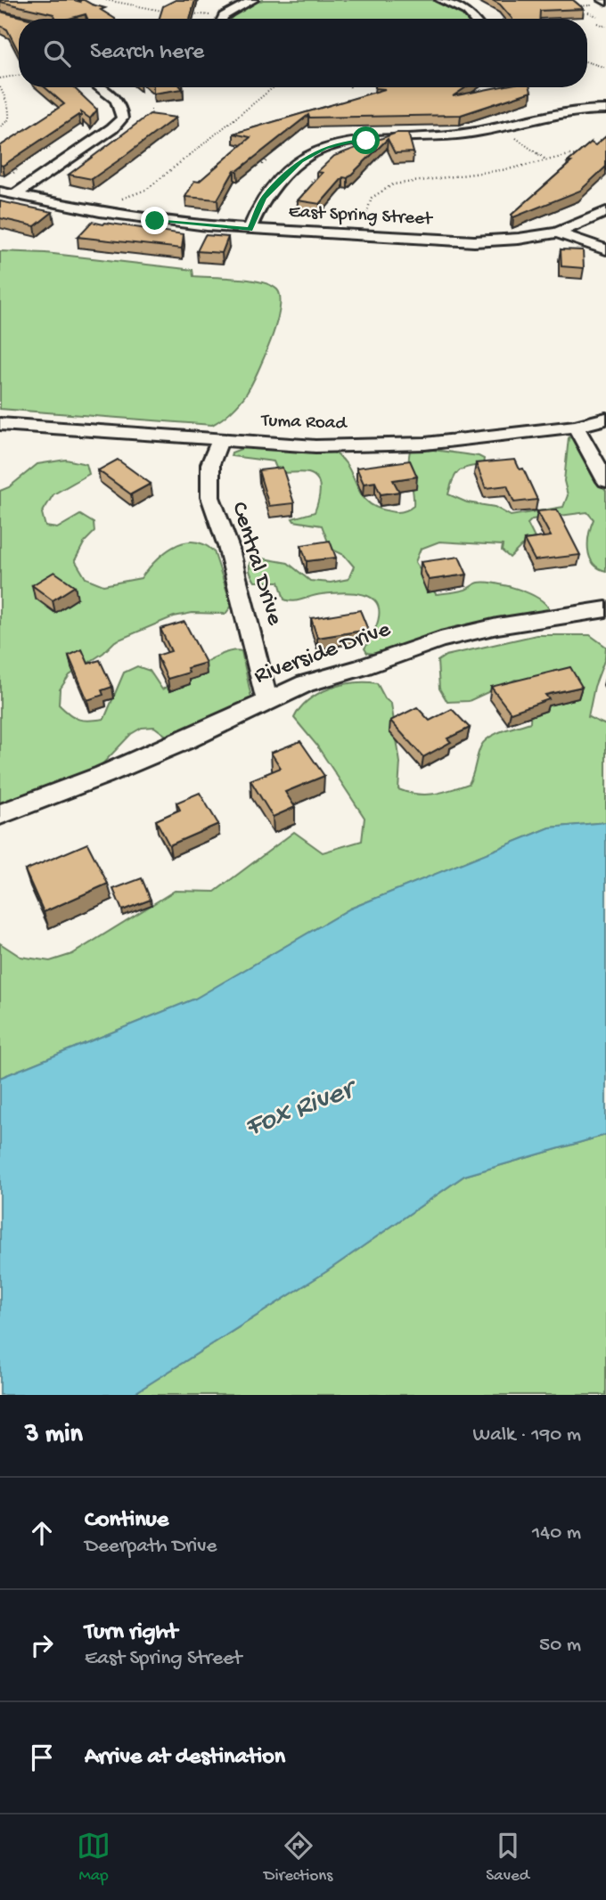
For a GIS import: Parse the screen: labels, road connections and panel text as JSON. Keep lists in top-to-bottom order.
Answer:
{
  "streets": {
    "street": [
      "East Spring Street",
      "Tuma Road",
      "Central Drive",
      "Riverside Drive"
    ]
  },
  "crossings": [
    ["Tuma Road", "Central Drive"],
    ["Central Drive", "Riverside Drive"]
  ],
  "water": ["Fox River"],
  "page": {
    "search": "Search here",
    "heading": ["3 min", "Walk · 190 m"],
    "list": [
      ["Continue", "Deerpath Drive", "140 m"],
      ["Turn right", "East Spring Street", "50 m"],
      "Arrive at destination"
    ],
    "nav": ["Map", "Directions", "Saved"]
  }
}
